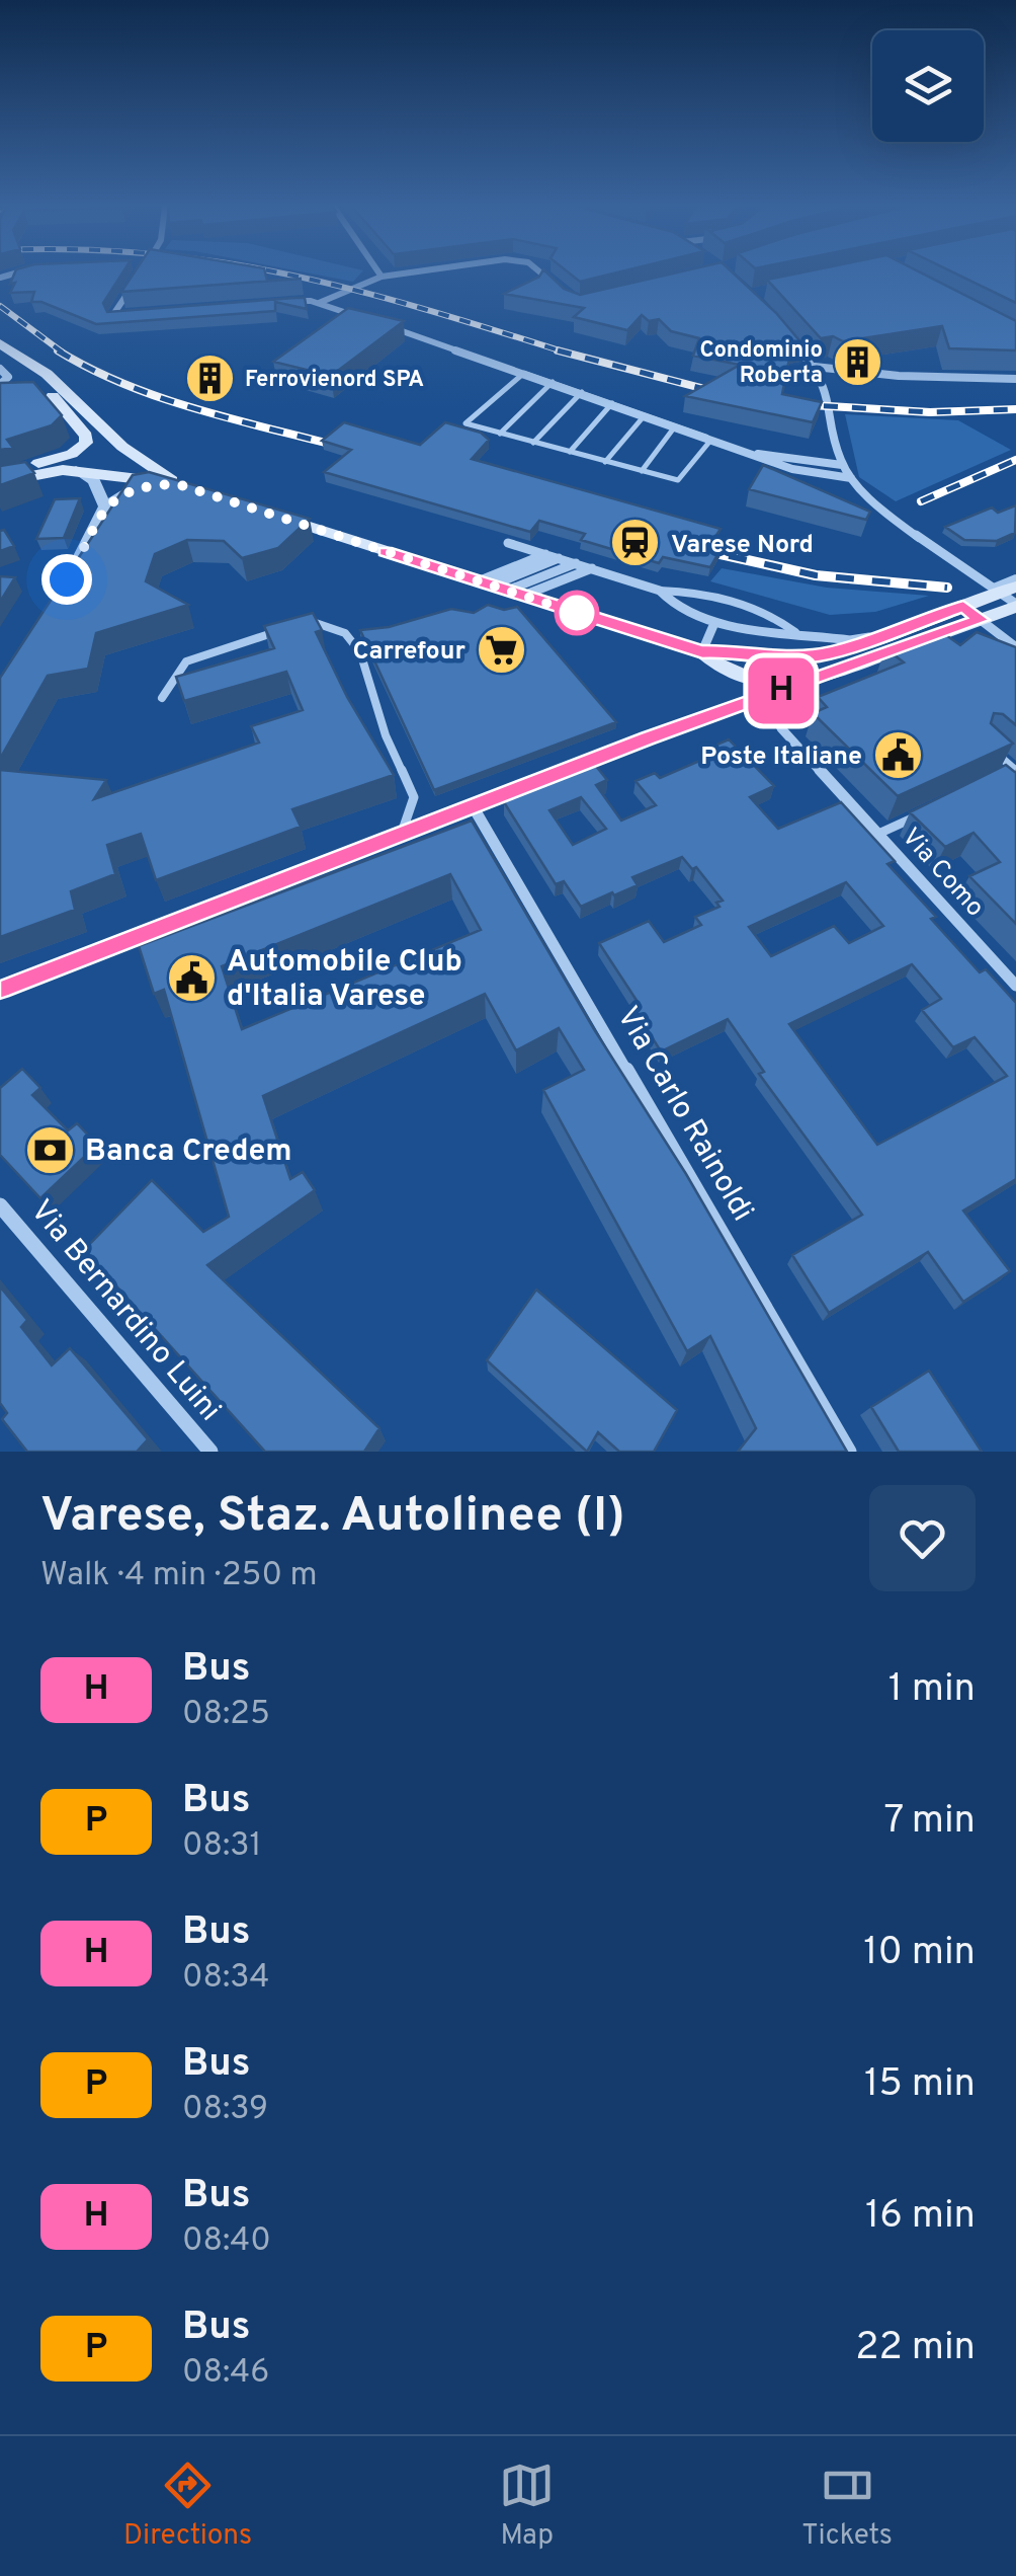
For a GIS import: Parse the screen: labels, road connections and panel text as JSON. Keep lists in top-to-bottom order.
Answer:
{
  "streets": {
    "street": ["Via Como", "Via Carlo Rainoldi", "Via Bernardino Luini"]
  },
  "places": {
    "building": ["Condominio Roberta", "Ferrovienord SPA"],
    "station": ["Varese Nord"],
    "supermarket": ["Carrefour"],
    "public building": ["Poste Italiane", "Automobile Club d'Italia Varese"],
    "bank": ["Banca Credem"]
  },
  "lines": ["bus line H"],
  "page": {
    "on_map": "H",
    "heading": ["Varese, Staz. Autolinee (I)", "Walk · 4 min · 250 m"],
    "list": [
      {
        "mark": "H",
        "name": "Bus",
        "note": "08:25",
        "value": "1 min"
      },
      {
        "mark": "P",
        "name": "Bus",
        "note": "08:31",
        "value": "7 min"
      },
      {
        "mark": "H",
        "name": "Bus",
        "note": "08:34",
        "value": "10 min"
      },
      {
        "mark": "P",
        "name": "Bus",
        "note": "08:39",
        "value": "15 min"
      },
      {
        "mark": "H",
        "name": "Bus",
        "note": "08:40",
        "value": "16 min"
      },
      {
        "mark": "P",
        "name": "Bus",
        "note": "08:46",
        "value": "22 min"
      }
    ],
    "tabs": ["Directions", "Map", "Tickets"]
  }
}
